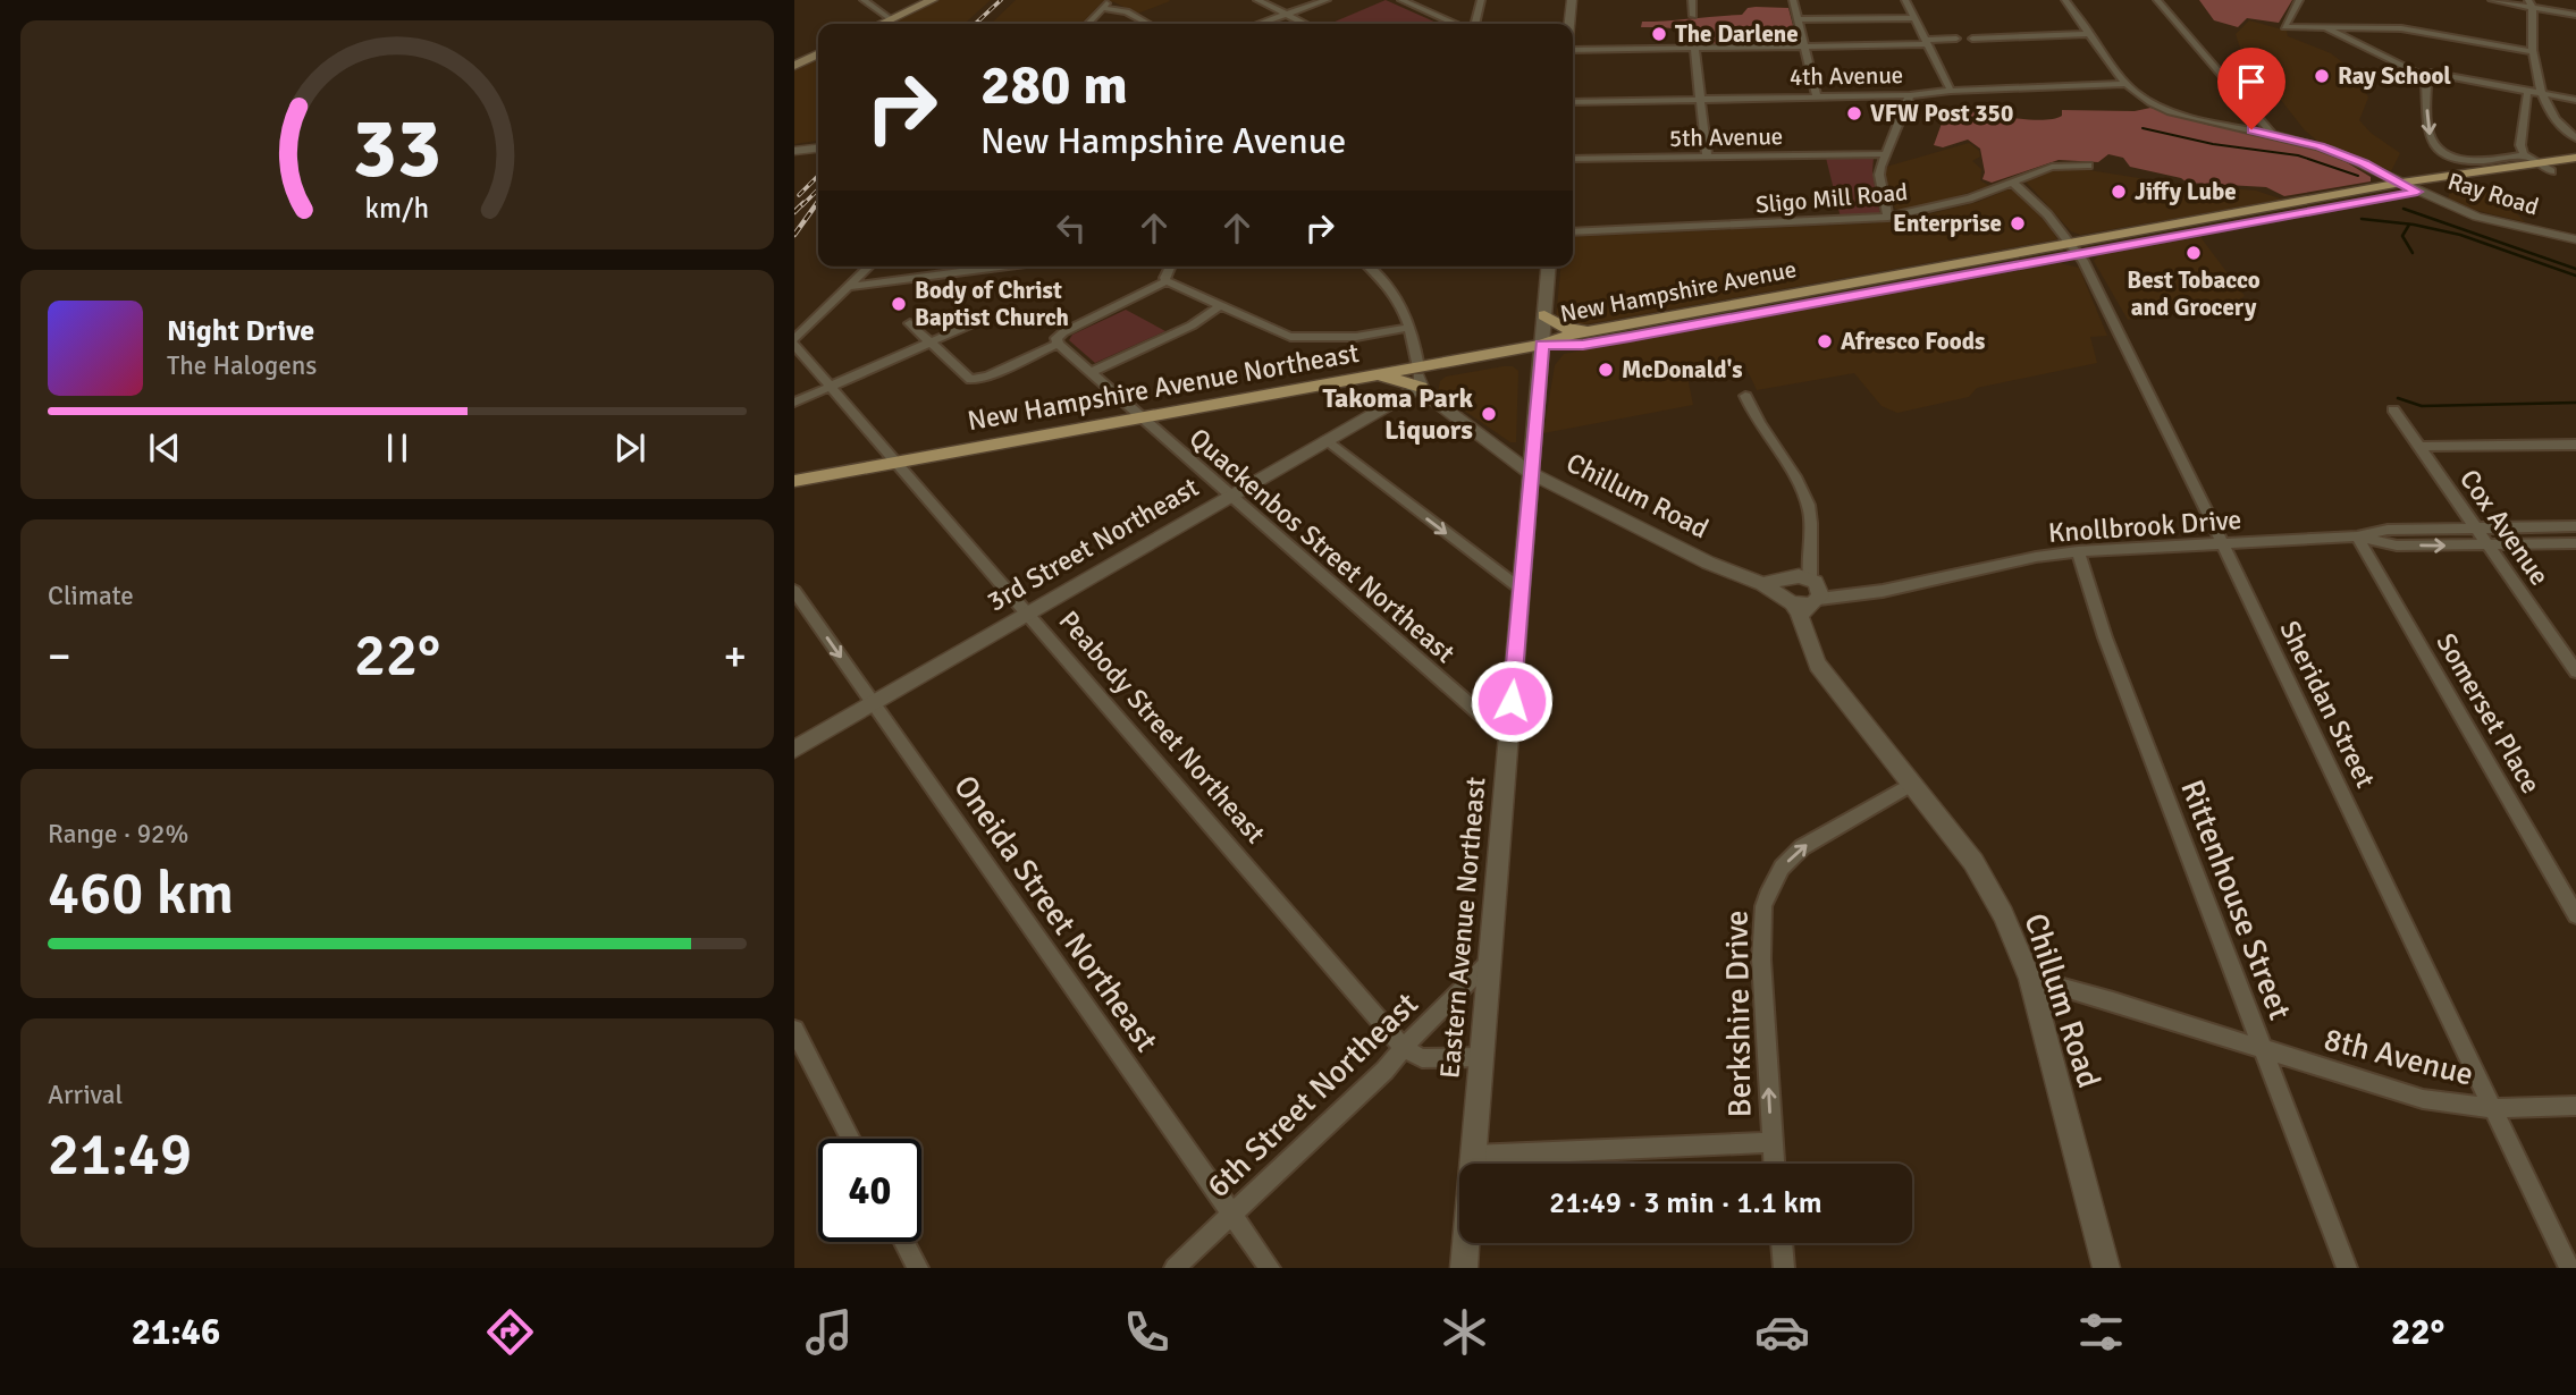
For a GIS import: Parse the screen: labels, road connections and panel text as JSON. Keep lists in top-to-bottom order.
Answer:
{
  "streets": {
    "main road": ["New Hampshire Avenue", "New Hampshire Avenue Northeast"],
    "street": [
      "4th Avenue",
      "5th Avenue",
      "Ray Road",
      "Sligo Mill Road",
      "Chillum Road",
      "Knollbrook Drive",
      "Cox Avenue",
      "3rd Street Northeast",
      "Quackenbos Street Northeast",
      "Sheridan Street",
      "Somerset Place",
      "Peabody Street Northeast",
      "Rittenhouse Street",
      "Oneida Street Northeast",
      "Eastern Avenue Northeast",
      "Berkshire Drive",
      "8th Avenue",
      "6th Street Northeast"
    ]
  },
  "crossings": [
    ["Ray Road", "New Hampshire Avenue"],
    ["Sligo Mill Road", "Sheridan Street"],
    ["New Hampshire Avenue", "New Hampshire Avenue Northeast"],
    ["New Hampshire Avenue", "Sheridan Street"],
    ["New Hampshire Avenue", "Eastern Avenue Northeast"],
    ["New Hampshire Avenue Northeast", "Quackenbos Street Northeast"],
    ["New Hampshire Avenue Northeast", "Peabody Street Northeast"],
    ["New Hampshire Avenue Northeast", "Eastern Avenue Northeast"],
    ["Chillum Road", "Knollbrook Drive"],
    ["Chillum Road", "3rd Street Northeast"],
    ["Chillum Road", "Eastern Avenue Northeast"],
    ["Chillum Road", "Berkshire Drive"],
    ["Chillum Road", "8th Avenue"],
    ["Knollbrook Drive", "Cox Avenue"],
    ["Knollbrook Drive", "Sheridan Street"],
    ["Knollbrook Drive", "Somerset Place"],
    ["Knollbrook Drive", "Rittenhouse Street"],
    ["3rd Street Northeast", "Quackenbos Street Northeast"],
    ["3rd Street Northeast", "Peabody Street Northeast"],
    ["3rd Street Northeast", "Oneida Street Northeast"],
    ["Quackenbos Street Northeast", "Eastern Avenue Northeast"],
    ["Sheridan Street", "8th Avenue"],
    ["Peabody Street Northeast", "6th Street Northeast"],
    ["Rittenhouse Street", "8th Avenue"],
    ["Oneida Street Northeast", "6th Street Northeast"],
    ["Eastern Avenue Northeast", "6th Street Northeast"]
  ],
  "one_way": ["Berkshire Drive"],
  "places": [
    "The Darlene",
    "Ray School",
    "VFW Post 350",
    "Jiffy Lube",
    "Enterprise",
    "Best Tobacco and Grocery",
    "Body of Christ Baptist Church",
    "Afresco Foods",
    "McDonald's",
    "Takoma Park Liquors"
  ],
  "page": {
    "turn": ["280 m", "New Hampshire Avenue"],
    "song": ["Night Drive", "The Halogens"],
    "tile": [
      "Climate",
      ["Range · 92%", "460 km"],
      ["Arrival", "21:49"]
    ],
    "heat": ["−", "22°", "+"],
    "limit": "40",
    "trip": "21:49 · 3 min · 1.1 km",
    "tabs": ["21:46", "22°"],
    "gauge": ["33", "km/h"]
  }
}
